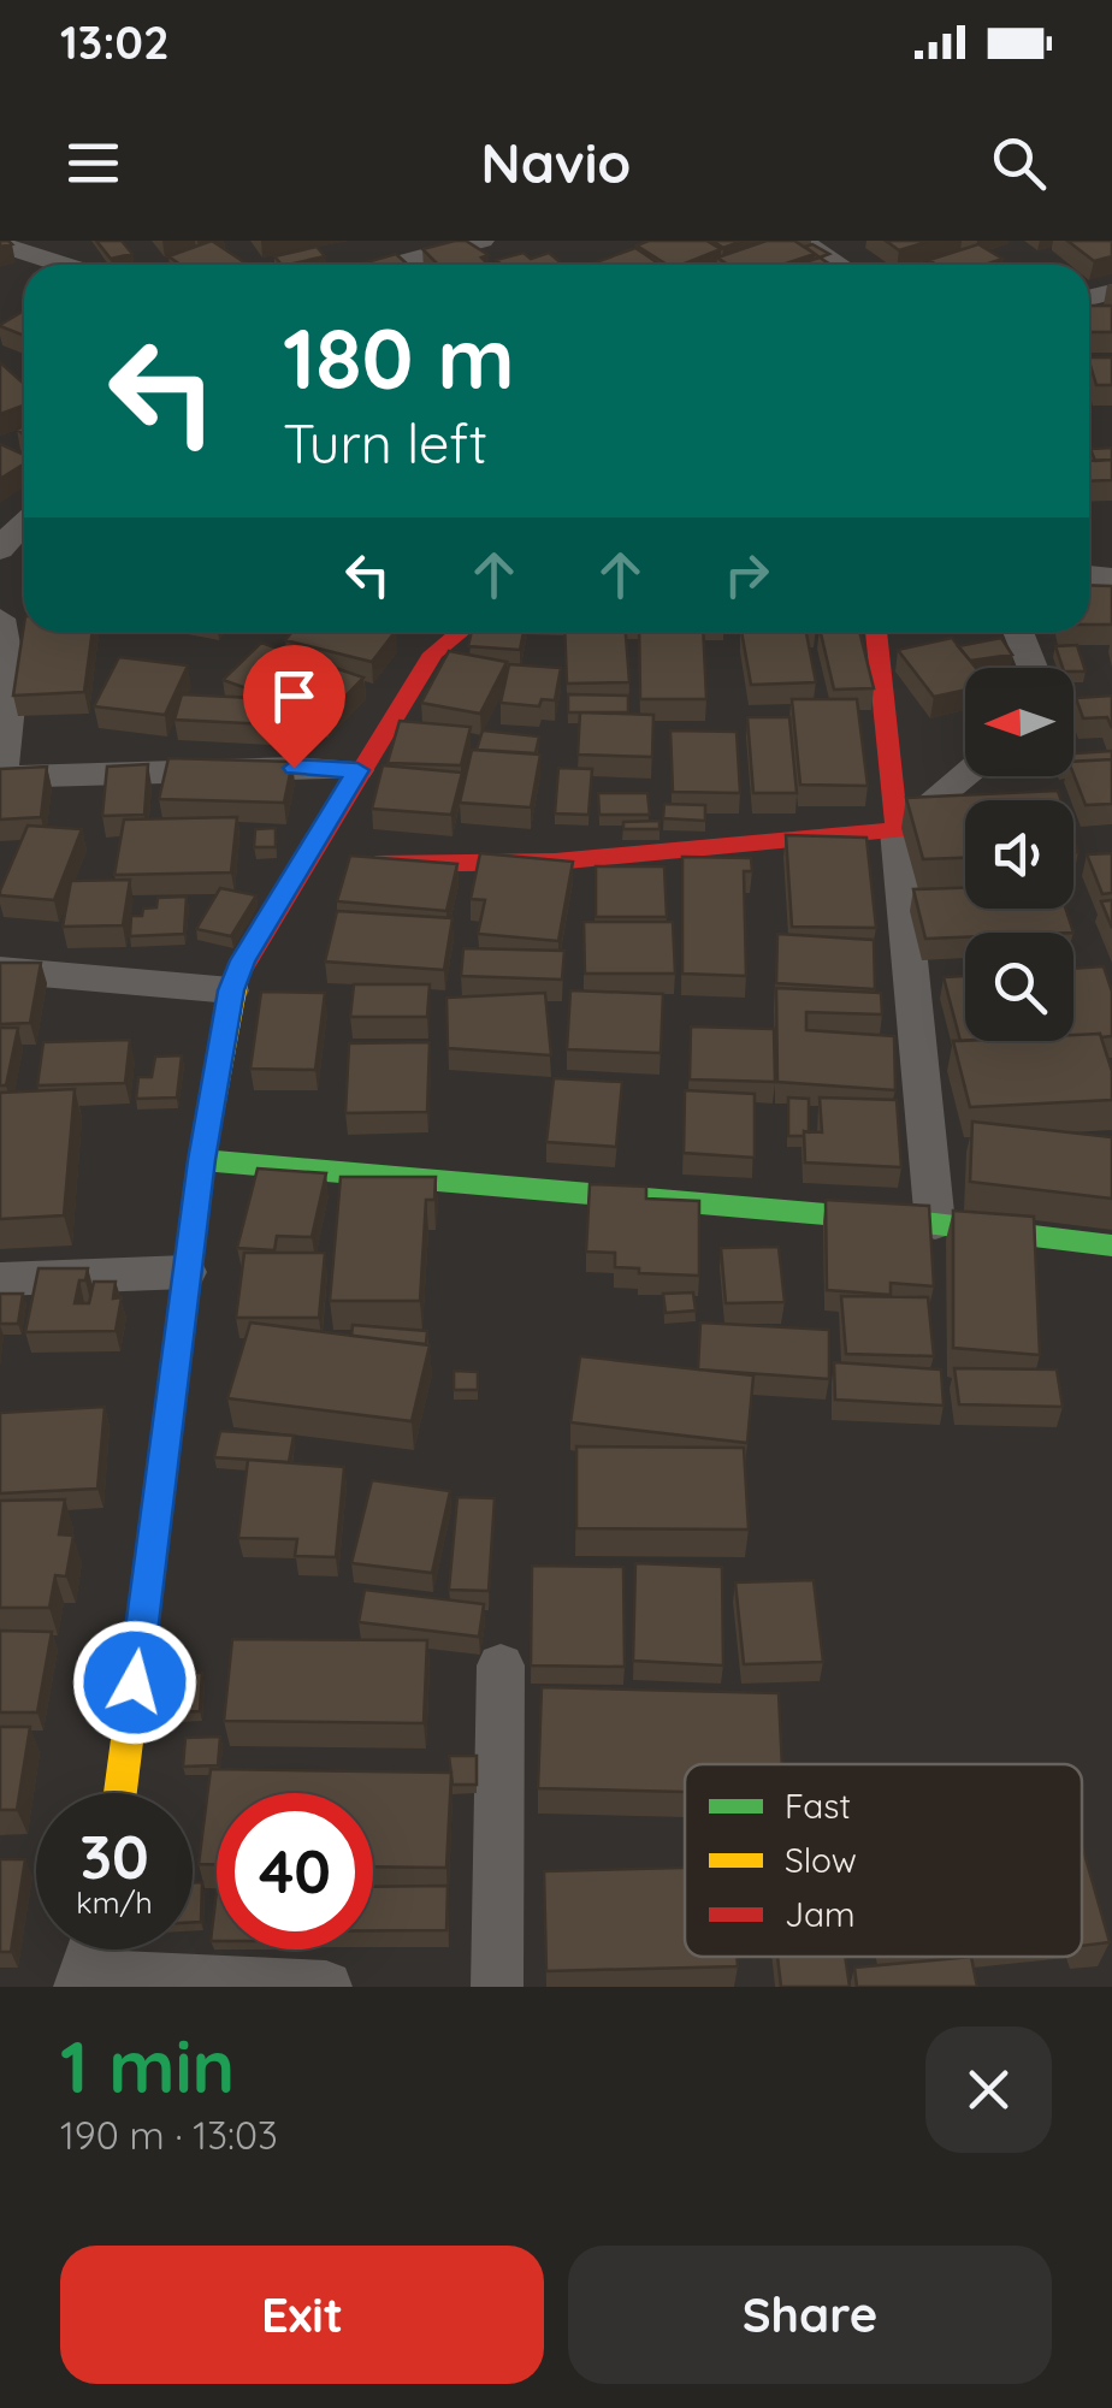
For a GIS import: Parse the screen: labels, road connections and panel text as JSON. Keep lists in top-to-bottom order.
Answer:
{
  "legend": ["Fast", "Slow", "Jam"],
  "north": "left",
  "page": {
    "status": "13:02",
    "header": "Navio",
    "turn": ["180 m", "Turn left"],
    "speed": "30 km/h",
    "limit": "40",
    "heading": ["1 min", "190 m · 13:03"],
    "buttons": ["Exit", "Share"]
  }
}
